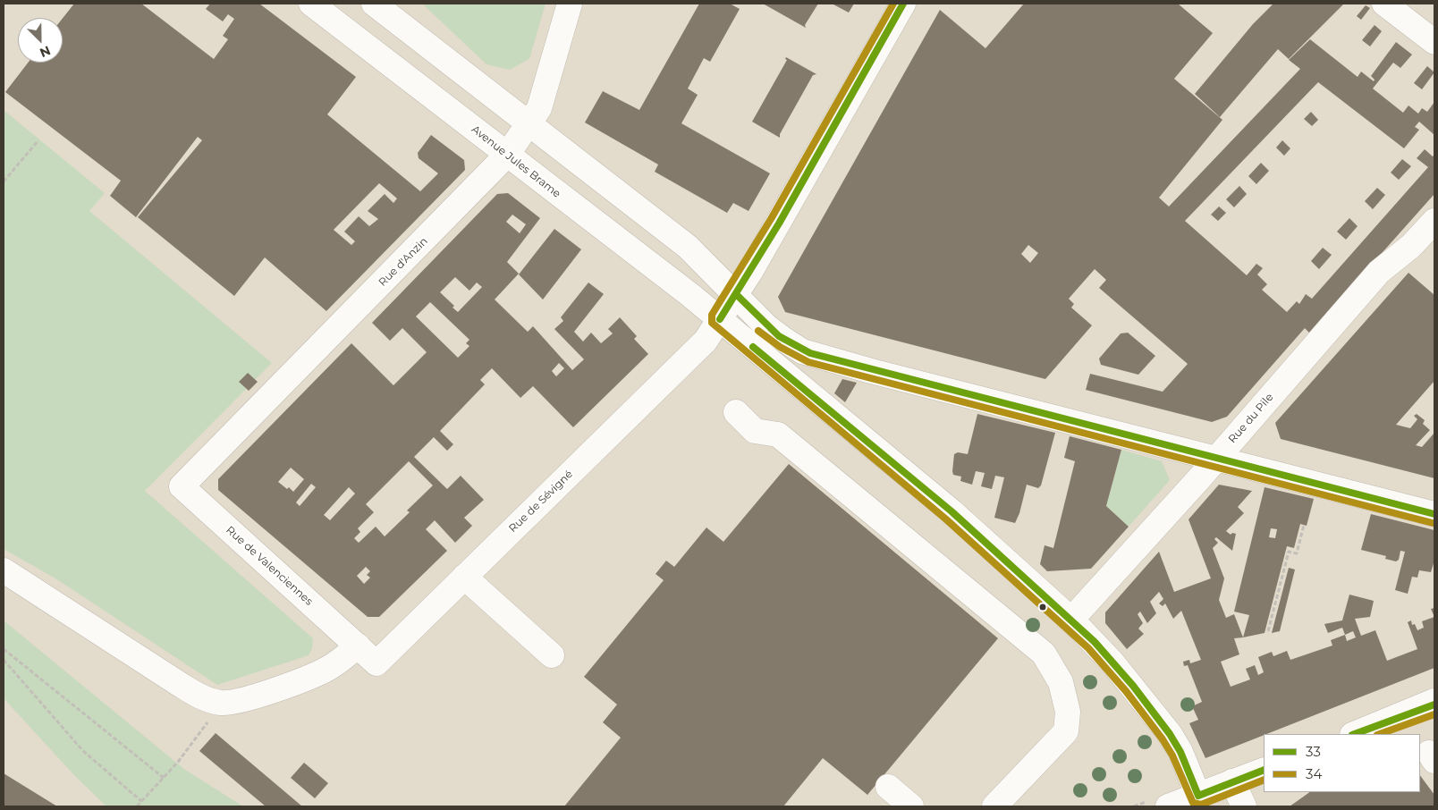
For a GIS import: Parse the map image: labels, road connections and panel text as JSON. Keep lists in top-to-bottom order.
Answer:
{
  "streets": {
    "street": [
      "Avenue Jules Brame",
      "Rue d'Anzin",
      "Rue du Pile",
      "Rue de Sévigné",
      "Rue de Valenciennes"
    ]
  },
  "crossings": [
    ["Avenue Jules Brame", "Rue d'Anzin"],
    ["Avenue Jules Brame", "Rue du Pile"],
    ["Avenue Jules Brame", "Rue de Sévigné"],
    ["Rue d'Anzin", "Rue de Valenciennes"],
    ["Rue de Sévigné", "Rue de Valenciennes"]
  ],
  "lines": ["transit line 33", "transit line 34"],
  "legend": ["33", "34"],
  "north": "bottom right"
}
